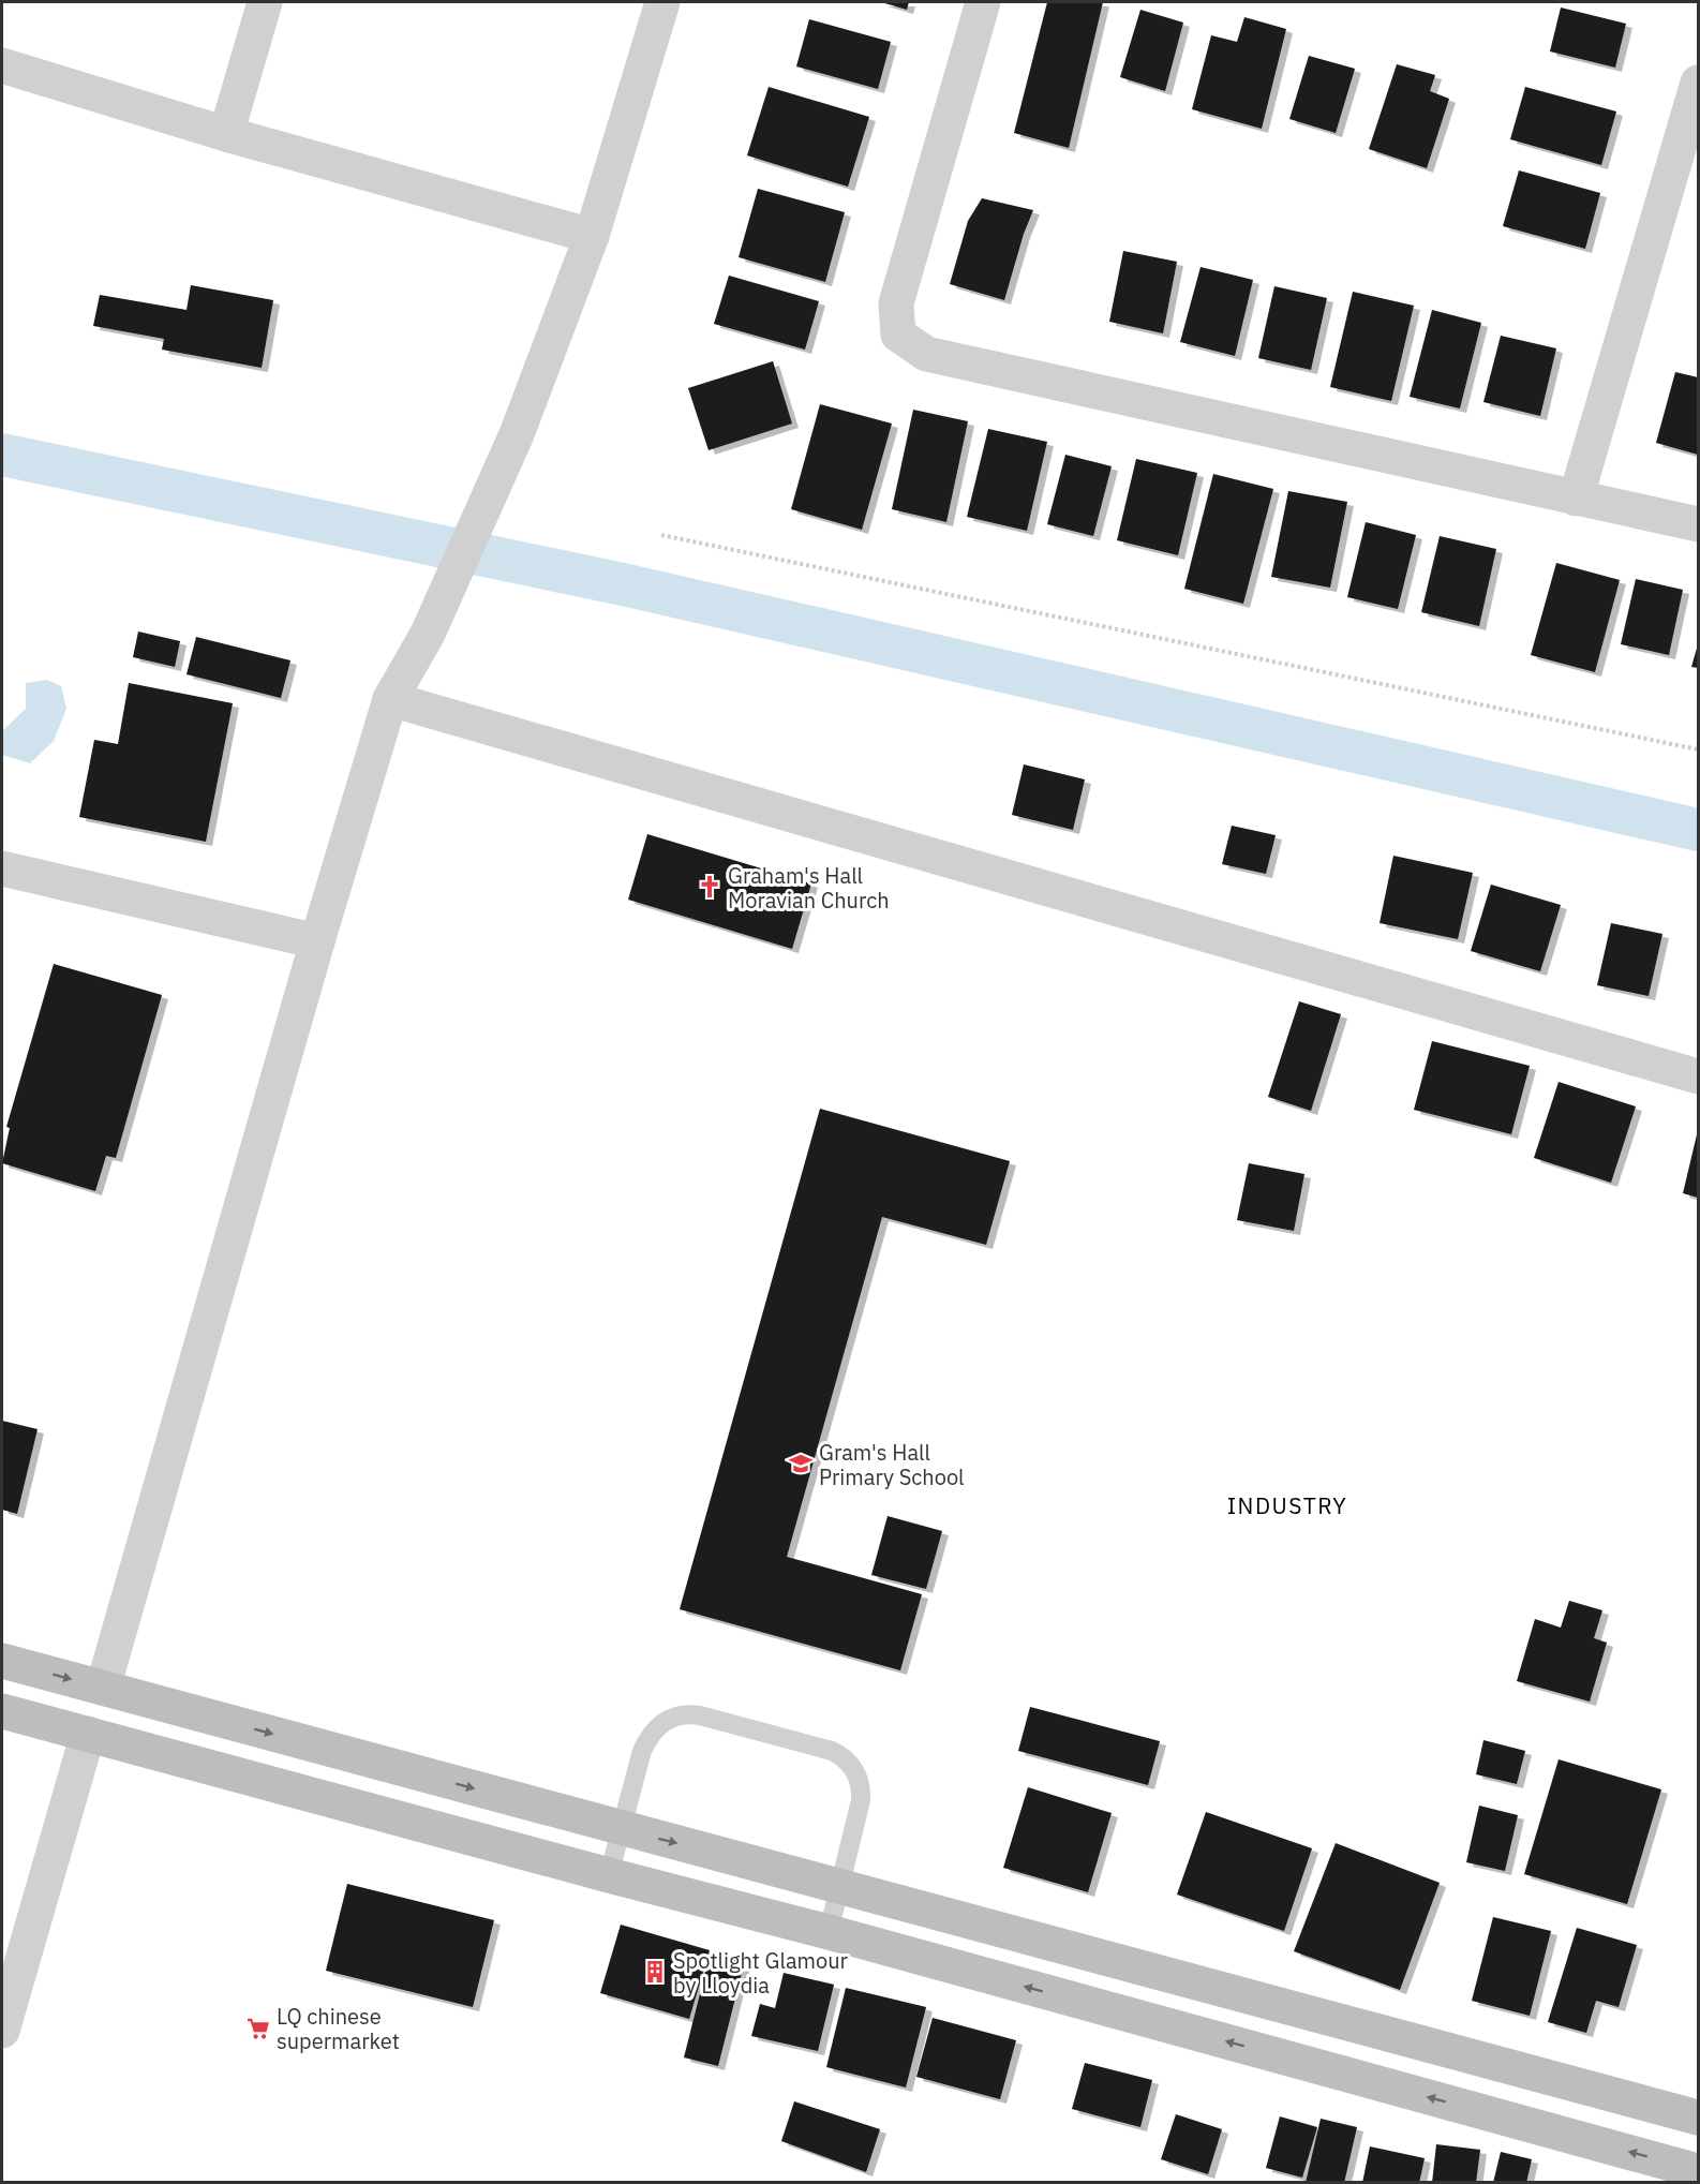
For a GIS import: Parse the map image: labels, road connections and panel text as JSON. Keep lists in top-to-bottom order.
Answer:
{
  "districts": ["INDUSTRY"],
  "places": {
    "church": ["Graham's Hall Moravian Church"],
    "school or university": ["Gram's Hall Primary School"],
    "building": ["Spotlight Glamour by Lloydia"],
    "supermarket": ["LQ chinese supermarket"]
  }
}
